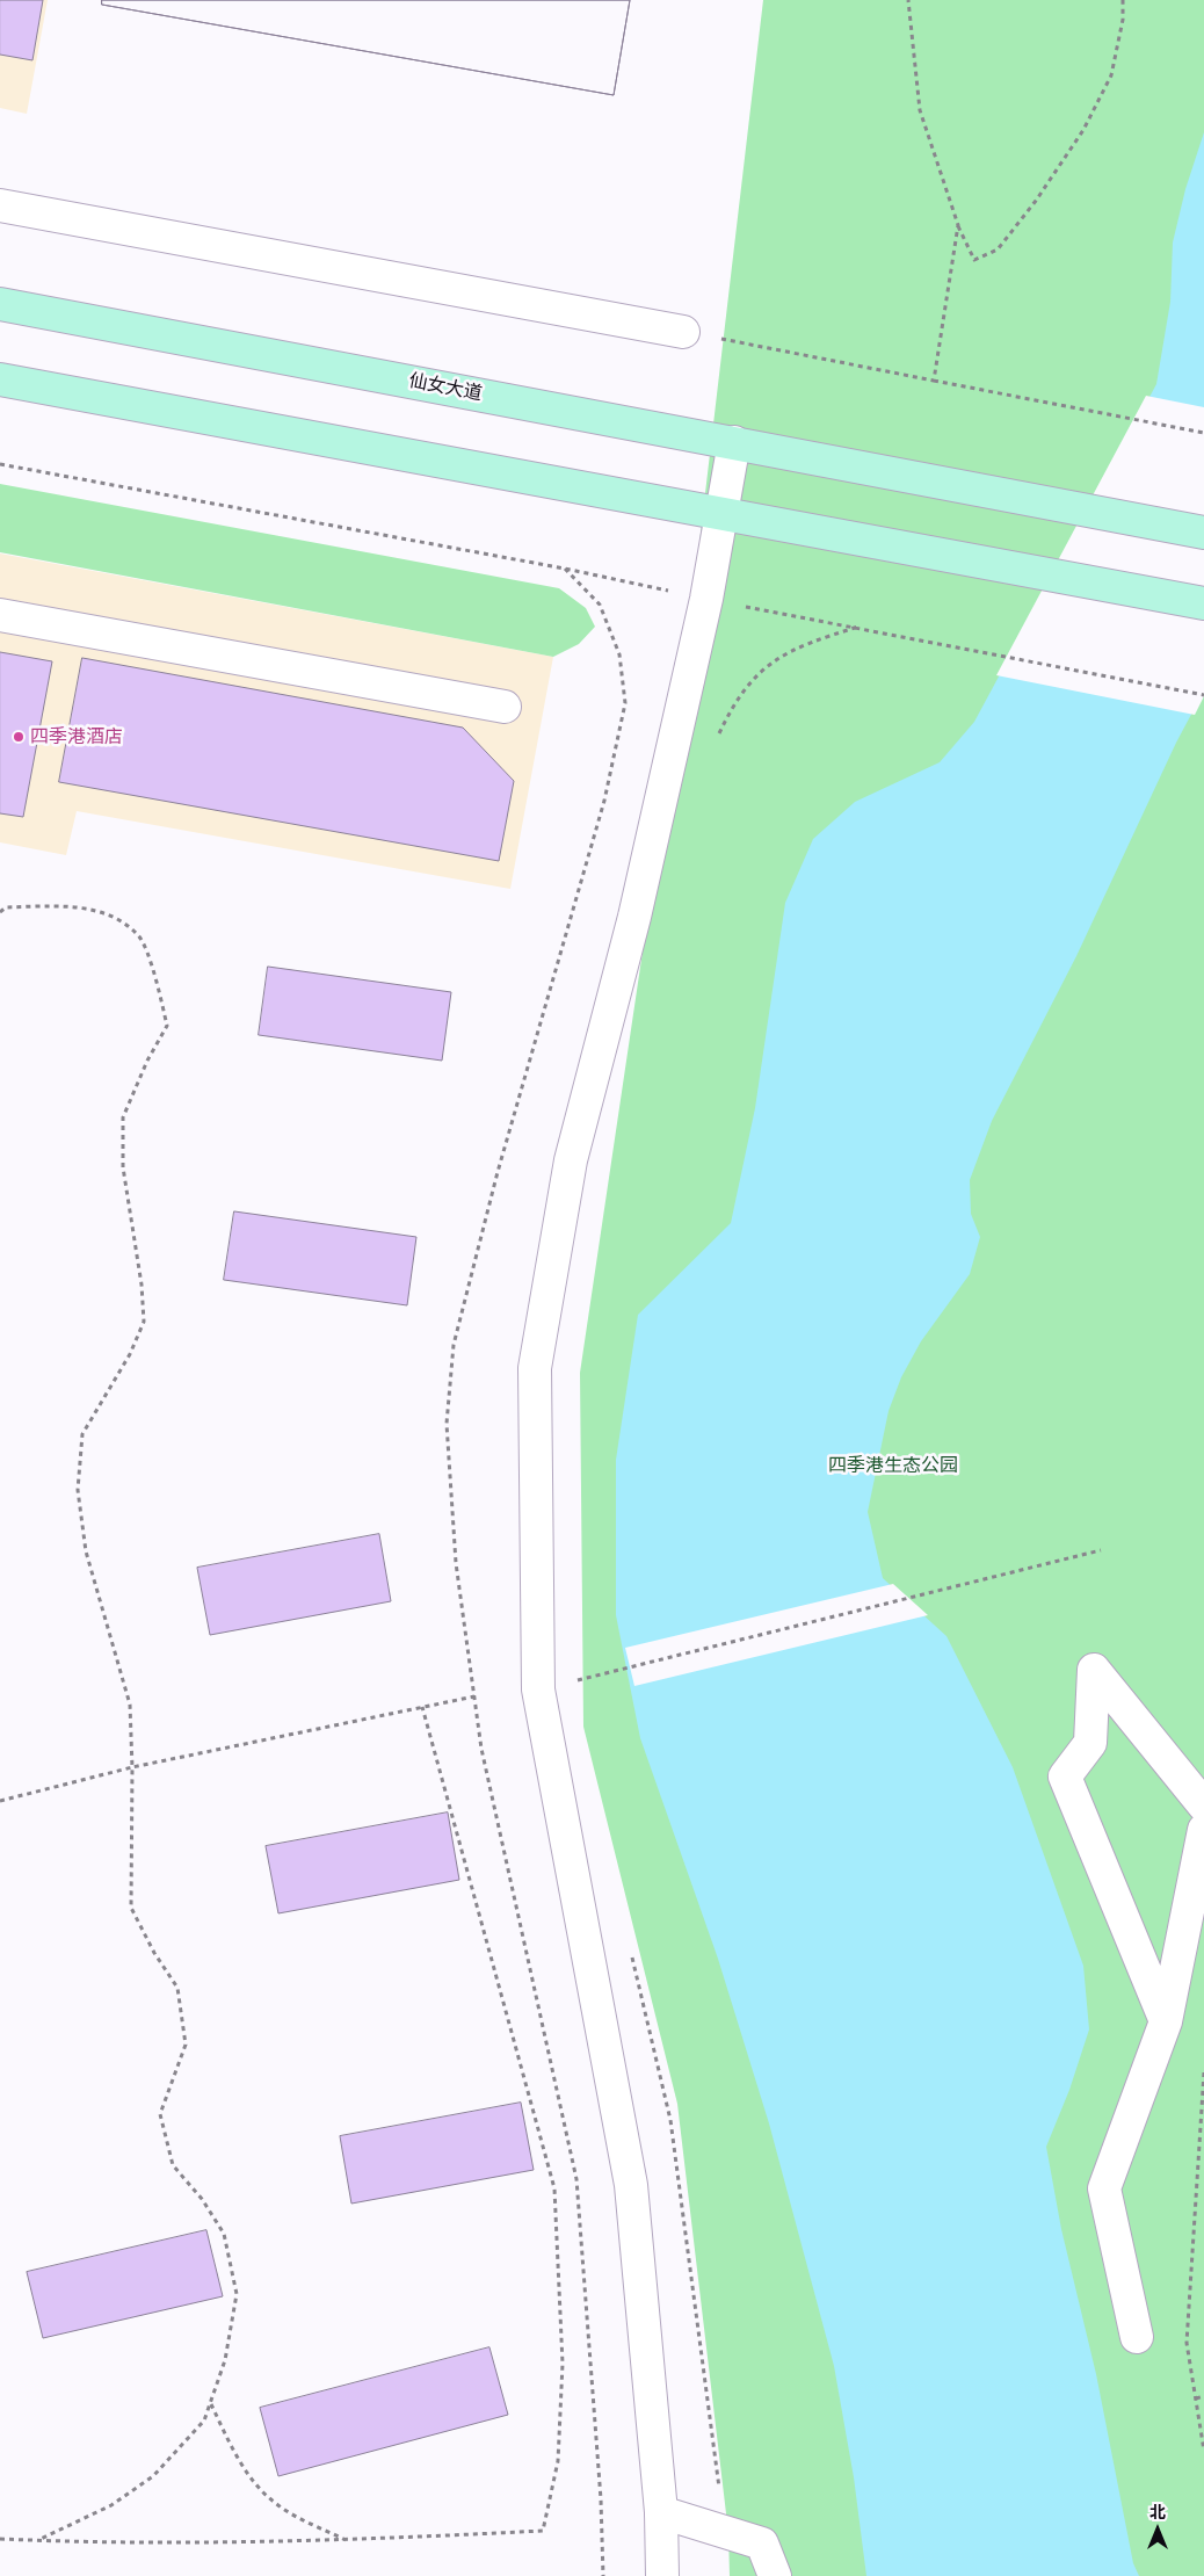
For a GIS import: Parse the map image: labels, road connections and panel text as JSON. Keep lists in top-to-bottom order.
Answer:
{
  "streets": {
    "main road": ["仙女大道"]
  },
  "parks": ["四季港生态公园"],
  "places": ["四季港酒店"],
  "north": "top"
}
